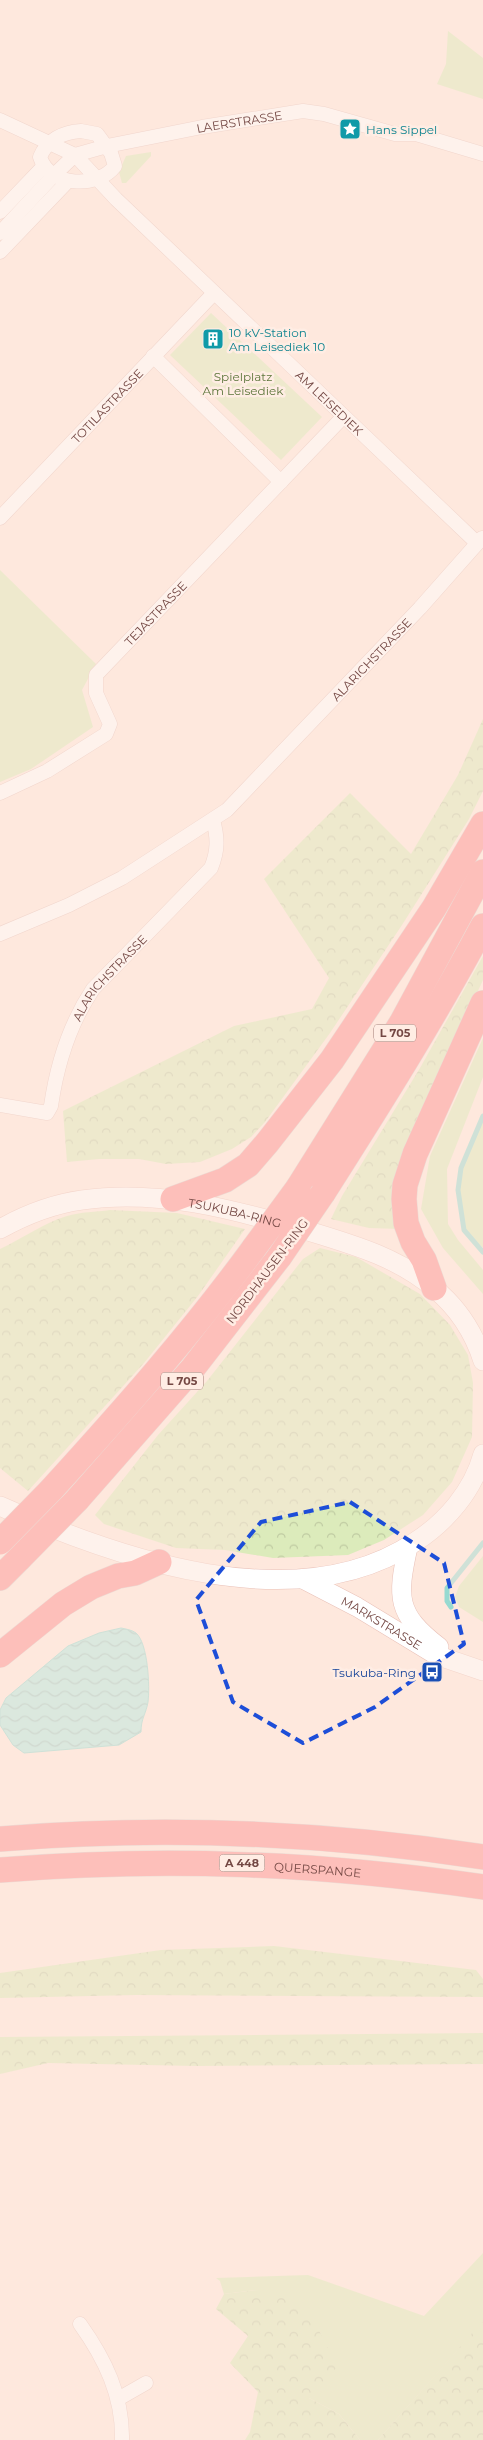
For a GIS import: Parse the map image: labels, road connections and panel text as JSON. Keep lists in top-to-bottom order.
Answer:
{
  "streets": {
    "highway": [
      "L 705",
      "NORDHAUSEN-RING",
      "A 448",
      "QUERSPANGE"
    ],
    "main road": ["TSUKUBA-RING", "MARKSTRASSE"],
    "street": [
      "LAERSTRASSE",
      "AM LEISEDIEK",
      "TOTILASTRASSE",
      "TEJASTRASSE",
      "ALARICHSTRASSE"
    ]
  },
  "crossings": [
    ["LAERSTRASSE", "AM LEISEDIEK"],
    ["AM LEISEDIEK", "TOTILASTRASSE"],
    ["AM LEISEDIEK", "TEJASTRASSE"],
    ["AM LEISEDIEK", "ALARICHSTRASSE"]
  ],
  "parks": ["Spielplatz Am Leisediek"],
  "places": {
    "place": ["Hans Sippel"],
    "building": ["10 kV-Station Am Leisediek 10"],
    "bus stop": ["Tsukuba-Ring"]
  }
}
